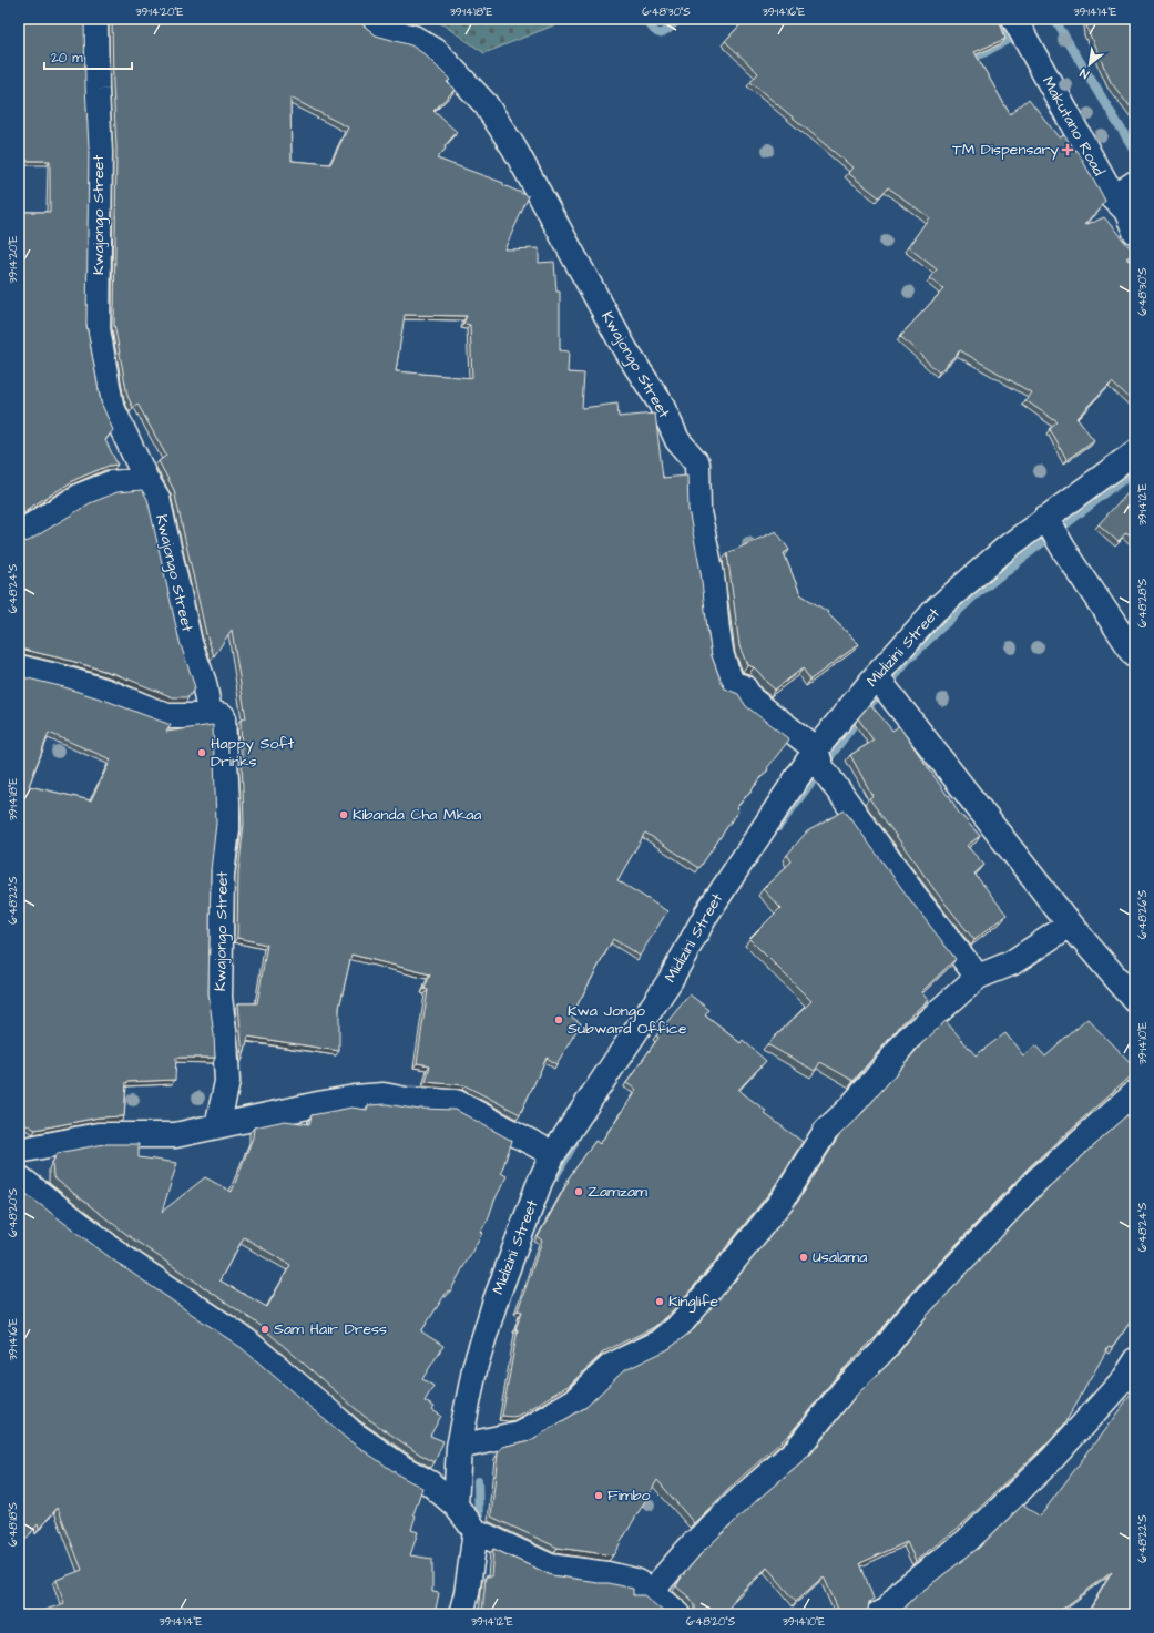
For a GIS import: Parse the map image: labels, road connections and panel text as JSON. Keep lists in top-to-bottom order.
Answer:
{
  "streets": {
    "street": ["Makutano Road", "Kwajongo Street", "Midizini Street"]
  },
  "crossings": [
    ["Kwajongo Street", "Midizini Street"]
  ],
  "places": {
    "health": ["TM Dispensary"],
    "other": [
      "Happy Soft Drinks",
      "Kibanda Cha Mkaa",
      "Kwa Jongo Subward Office",
      "Zamzam",
      "Usalama",
      "Kinglife",
      "Sam Hair Dress",
      "Fimbo"
    ]
  },
  "scale_bar": "20 m",
  "north": "bottom left",
  "coordinates": [
    "39°14'20\"E",
    "39°14'18\"E",
    "6°48'30\"S",
    "39°14'16\"E",
    "39°14'14\"E",
    "39°14'12\"E",
    "6°48'24\"S",
    "6°48'28\"S",
    "6°48'22\"S",
    "6°48'26\"S",
    "39°14'10\"E",
    "6°48'20\"S",
    "6°48'18\"S"
  ]
}
